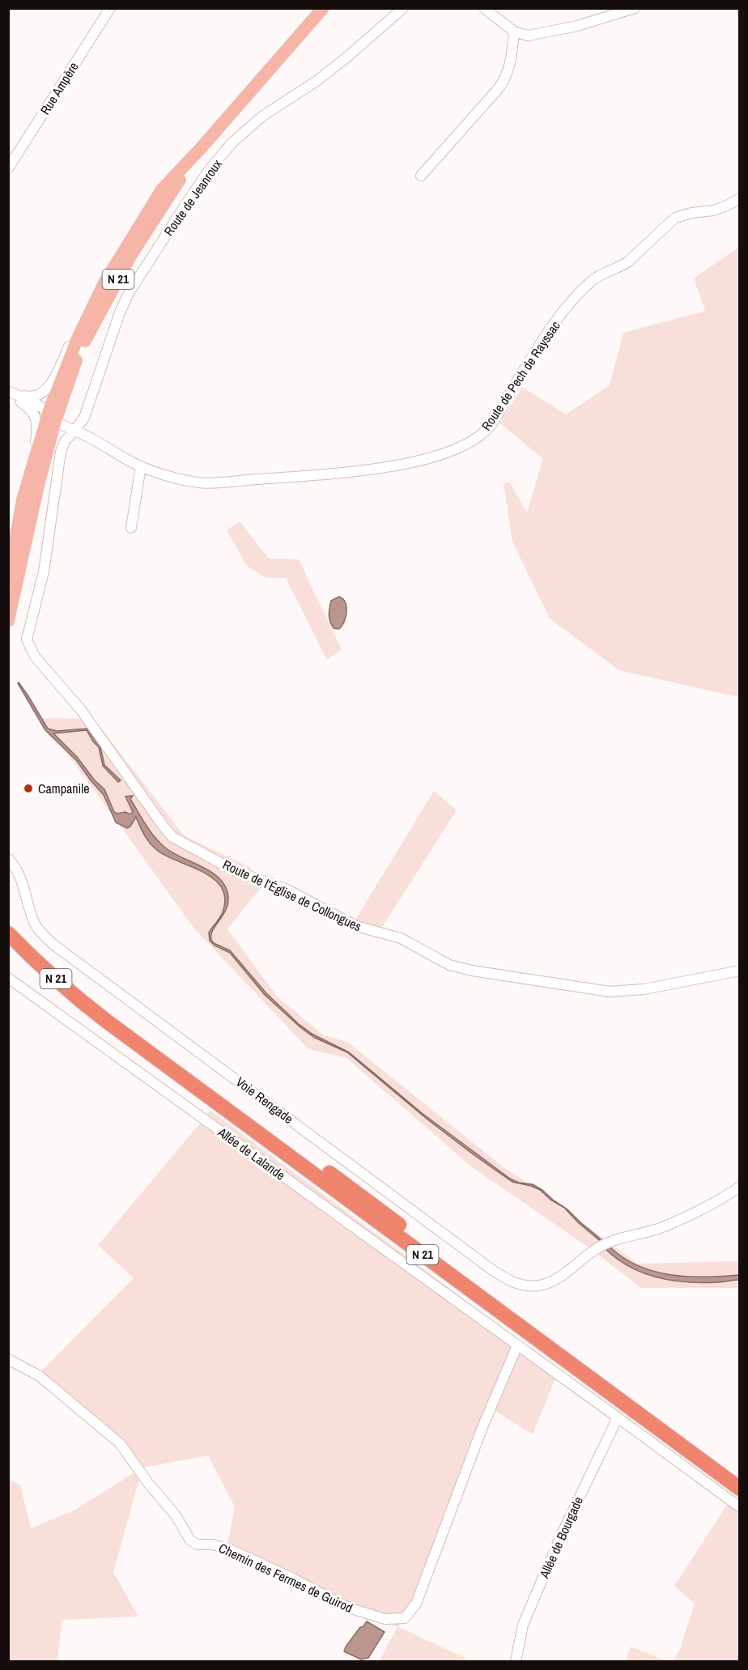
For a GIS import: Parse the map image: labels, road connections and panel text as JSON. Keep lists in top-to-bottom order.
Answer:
{
  "streets": {
    "highway": ["N 21"],
    "street": [
      "Rue Ampère",
      "Route de Jeanroux",
      "Route de Pech de Rayssac",
      "Route de l’Église de Collongues",
      "Voie Rengade",
      "Allée de Lalande",
      "Allée de Bourgade",
      "Chemin des Fermes de Guirod"
    ]
  },
  "crossings": [
    ["Route de Jeanroux", "Route de Pech de Rayssac"],
    ["Route de Jeanroux", "Route de l’Église de Collongues"],
    ["Allée de Lalande", "Allée de Bourgade"],
    ["Allée de Lalande", "Chemin des Fermes de Guirod"]
  ],
  "places": ["Campanile"]
}
